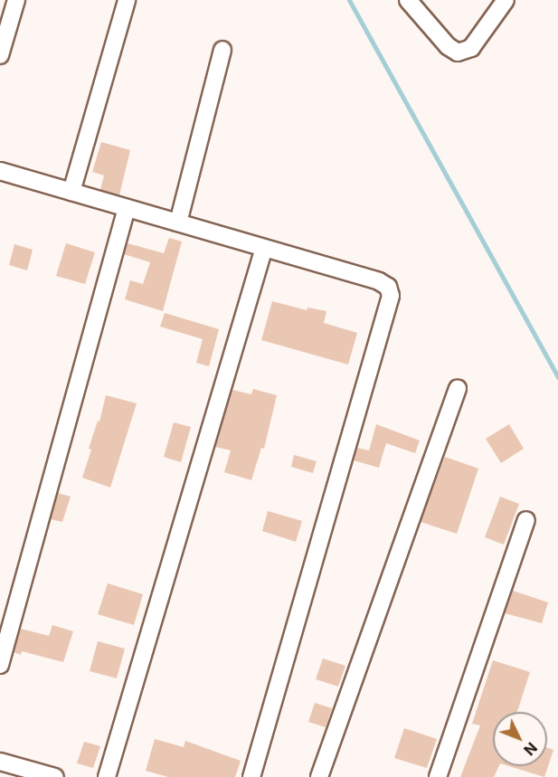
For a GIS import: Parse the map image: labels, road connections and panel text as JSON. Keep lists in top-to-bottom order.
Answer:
{
  "north": "bottom right"
}
